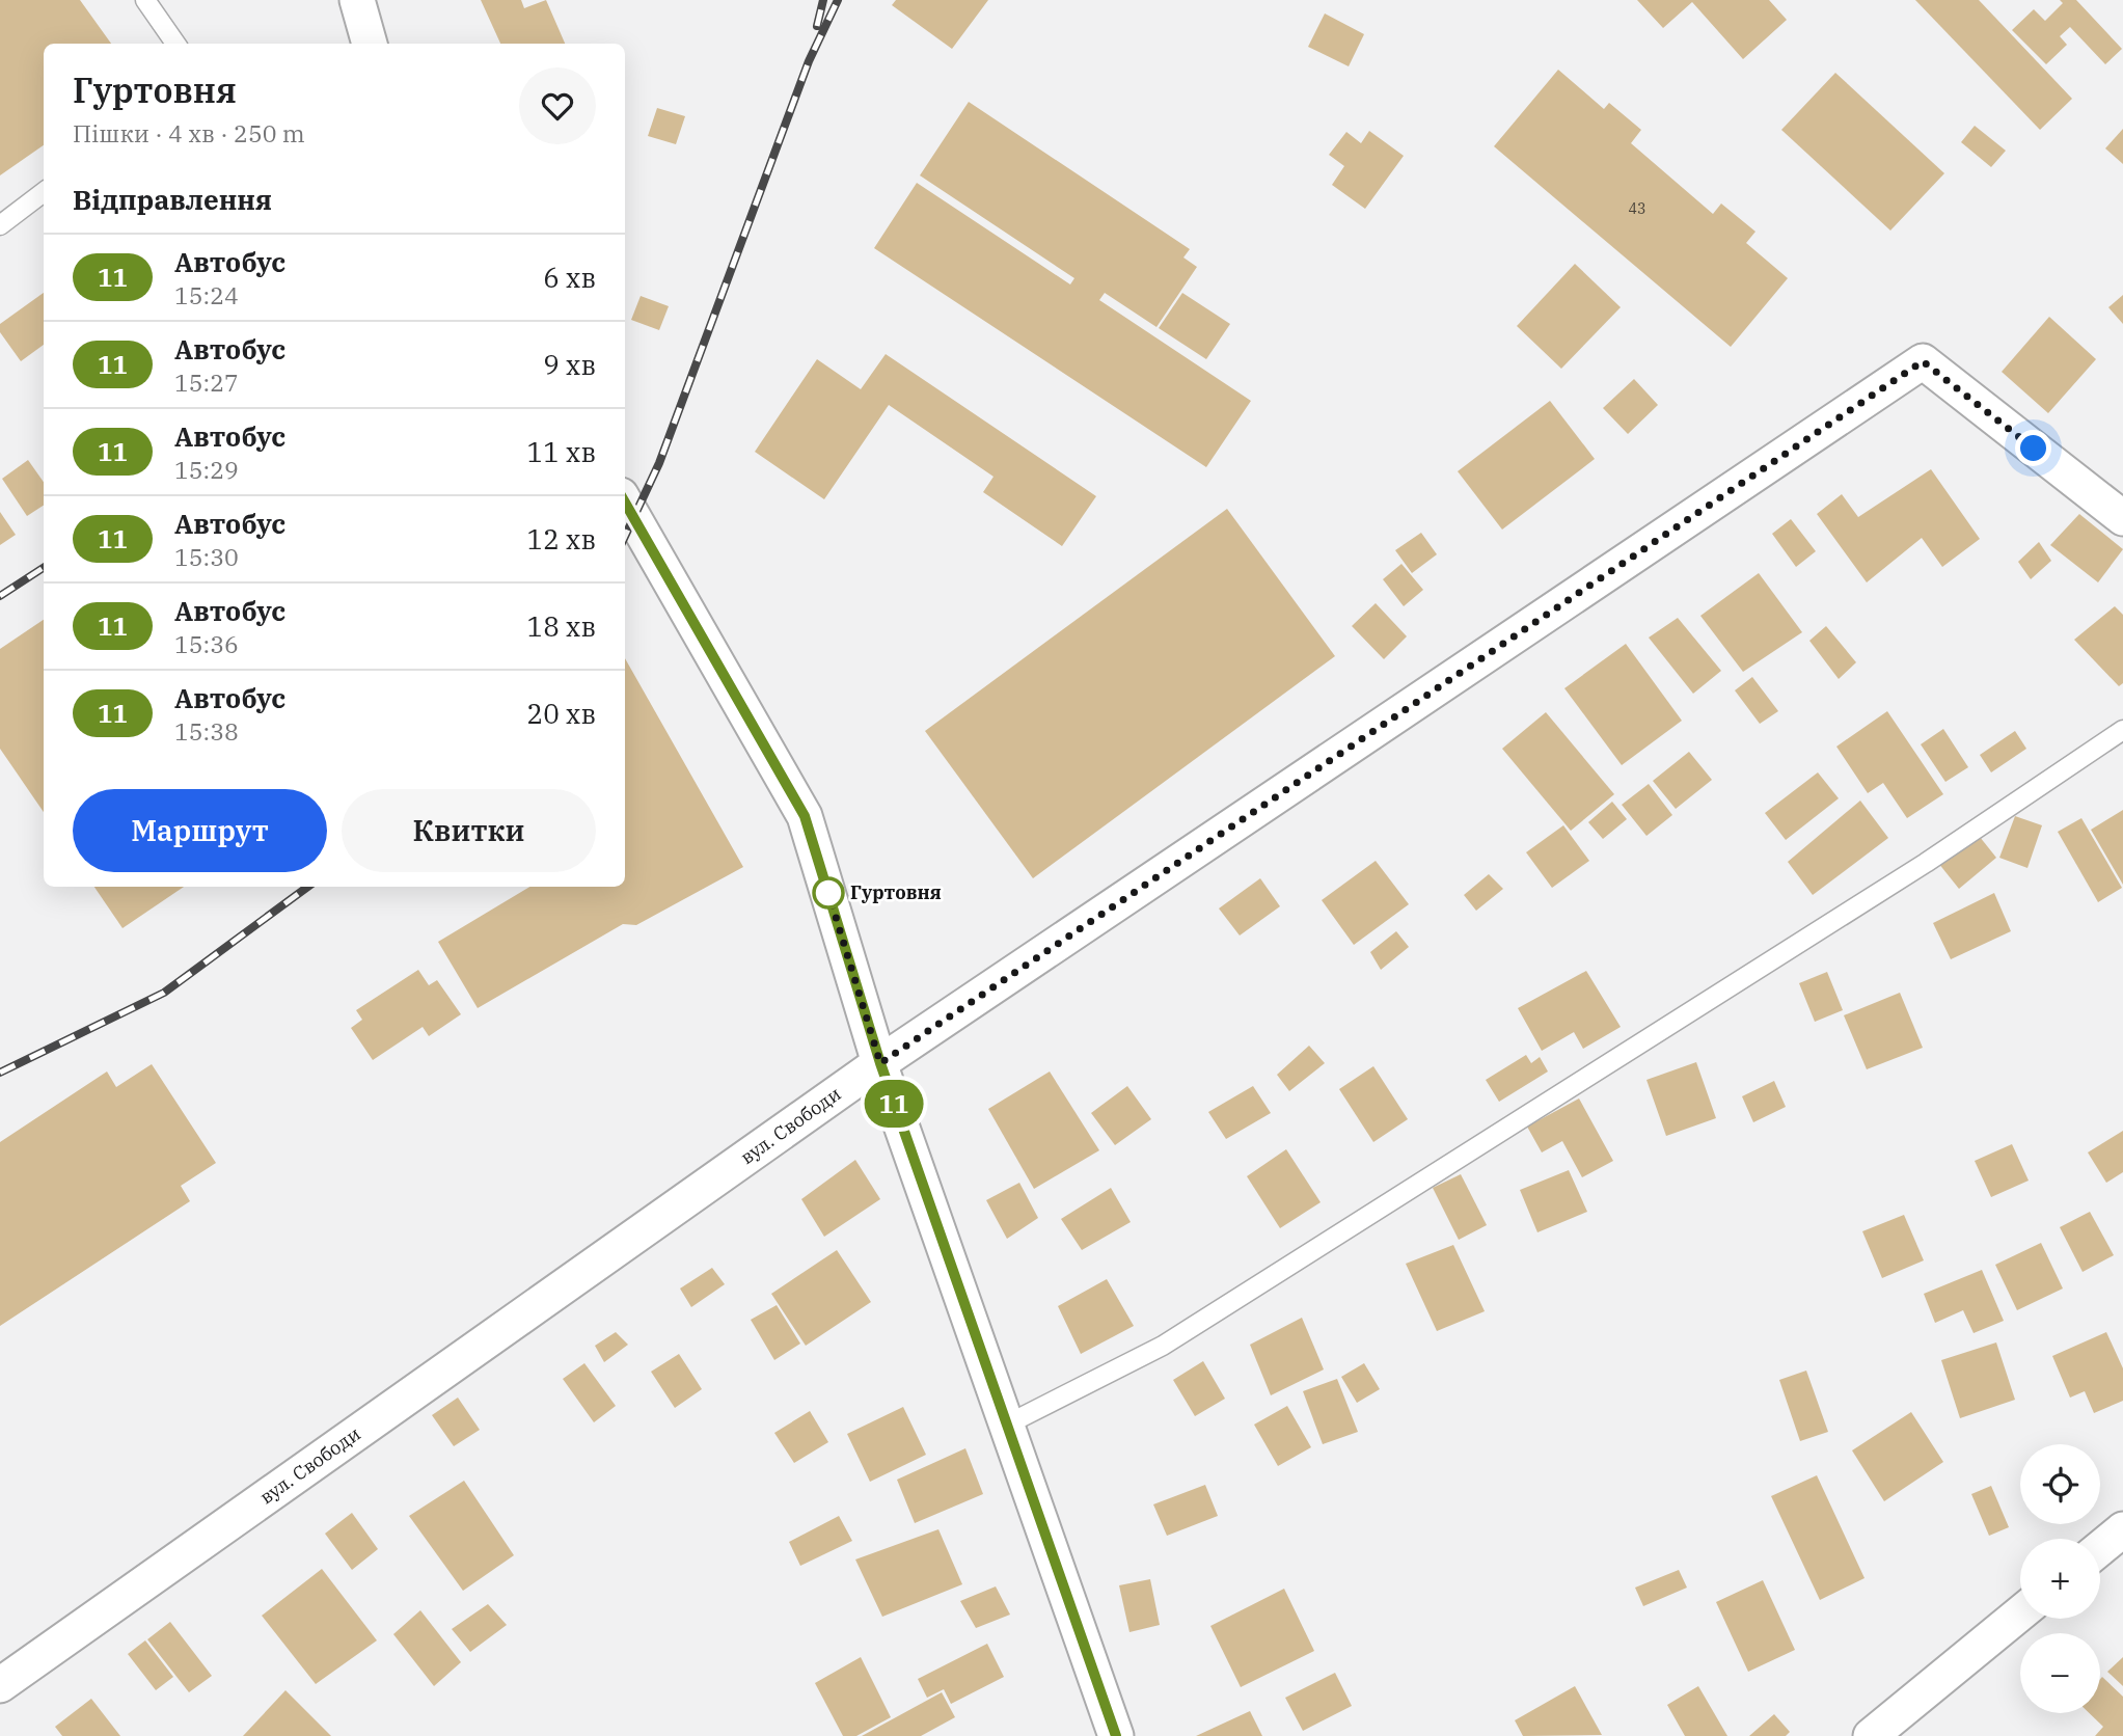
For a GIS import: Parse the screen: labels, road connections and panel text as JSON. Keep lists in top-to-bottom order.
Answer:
{
  "streets": {
    "street": ["вул. Свободи"]
  },
  "places": ["Гуртовня"],
  "lines": ["bus line 11"],
  "house_numbers": ["43"],
  "page": {
    "on_map": "11",
    "heading": [
      ["Гуртовня", "Пішки · 4 хв · 250 m"],
      "Відправлення"
    ],
    "list": [
      {
        "mark": "11",
        "name": "Автобус",
        "note": "15:24",
        "value": "6 хв"
      },
      {
        "mark": "11",
        "name": "Автобус",
        "note": "15:27",
        "value": "9 хв"
      },
      {
        "mark": "11",
        "name": "Автобус",
        "note": "15:29",
        "value": "11 хв"
      },
      {
        "mark": "11",
        "name": "Автобус",
        "note": "15:30",
        "value": "12 хв"
      },
      {
        "mark": "11",
        "name": "Автобус",
        "note": "15:36",
        "value": "18 хв"
      },
      {
        "mark": "11",
        "name": "Автобус",
        "note": "15:38",
        "value": "20 хв"
      }
    ],
    "buttons": ["Маршрут", "Квитки"],
    "map_buttons": ["+", "−"]
  }
}
